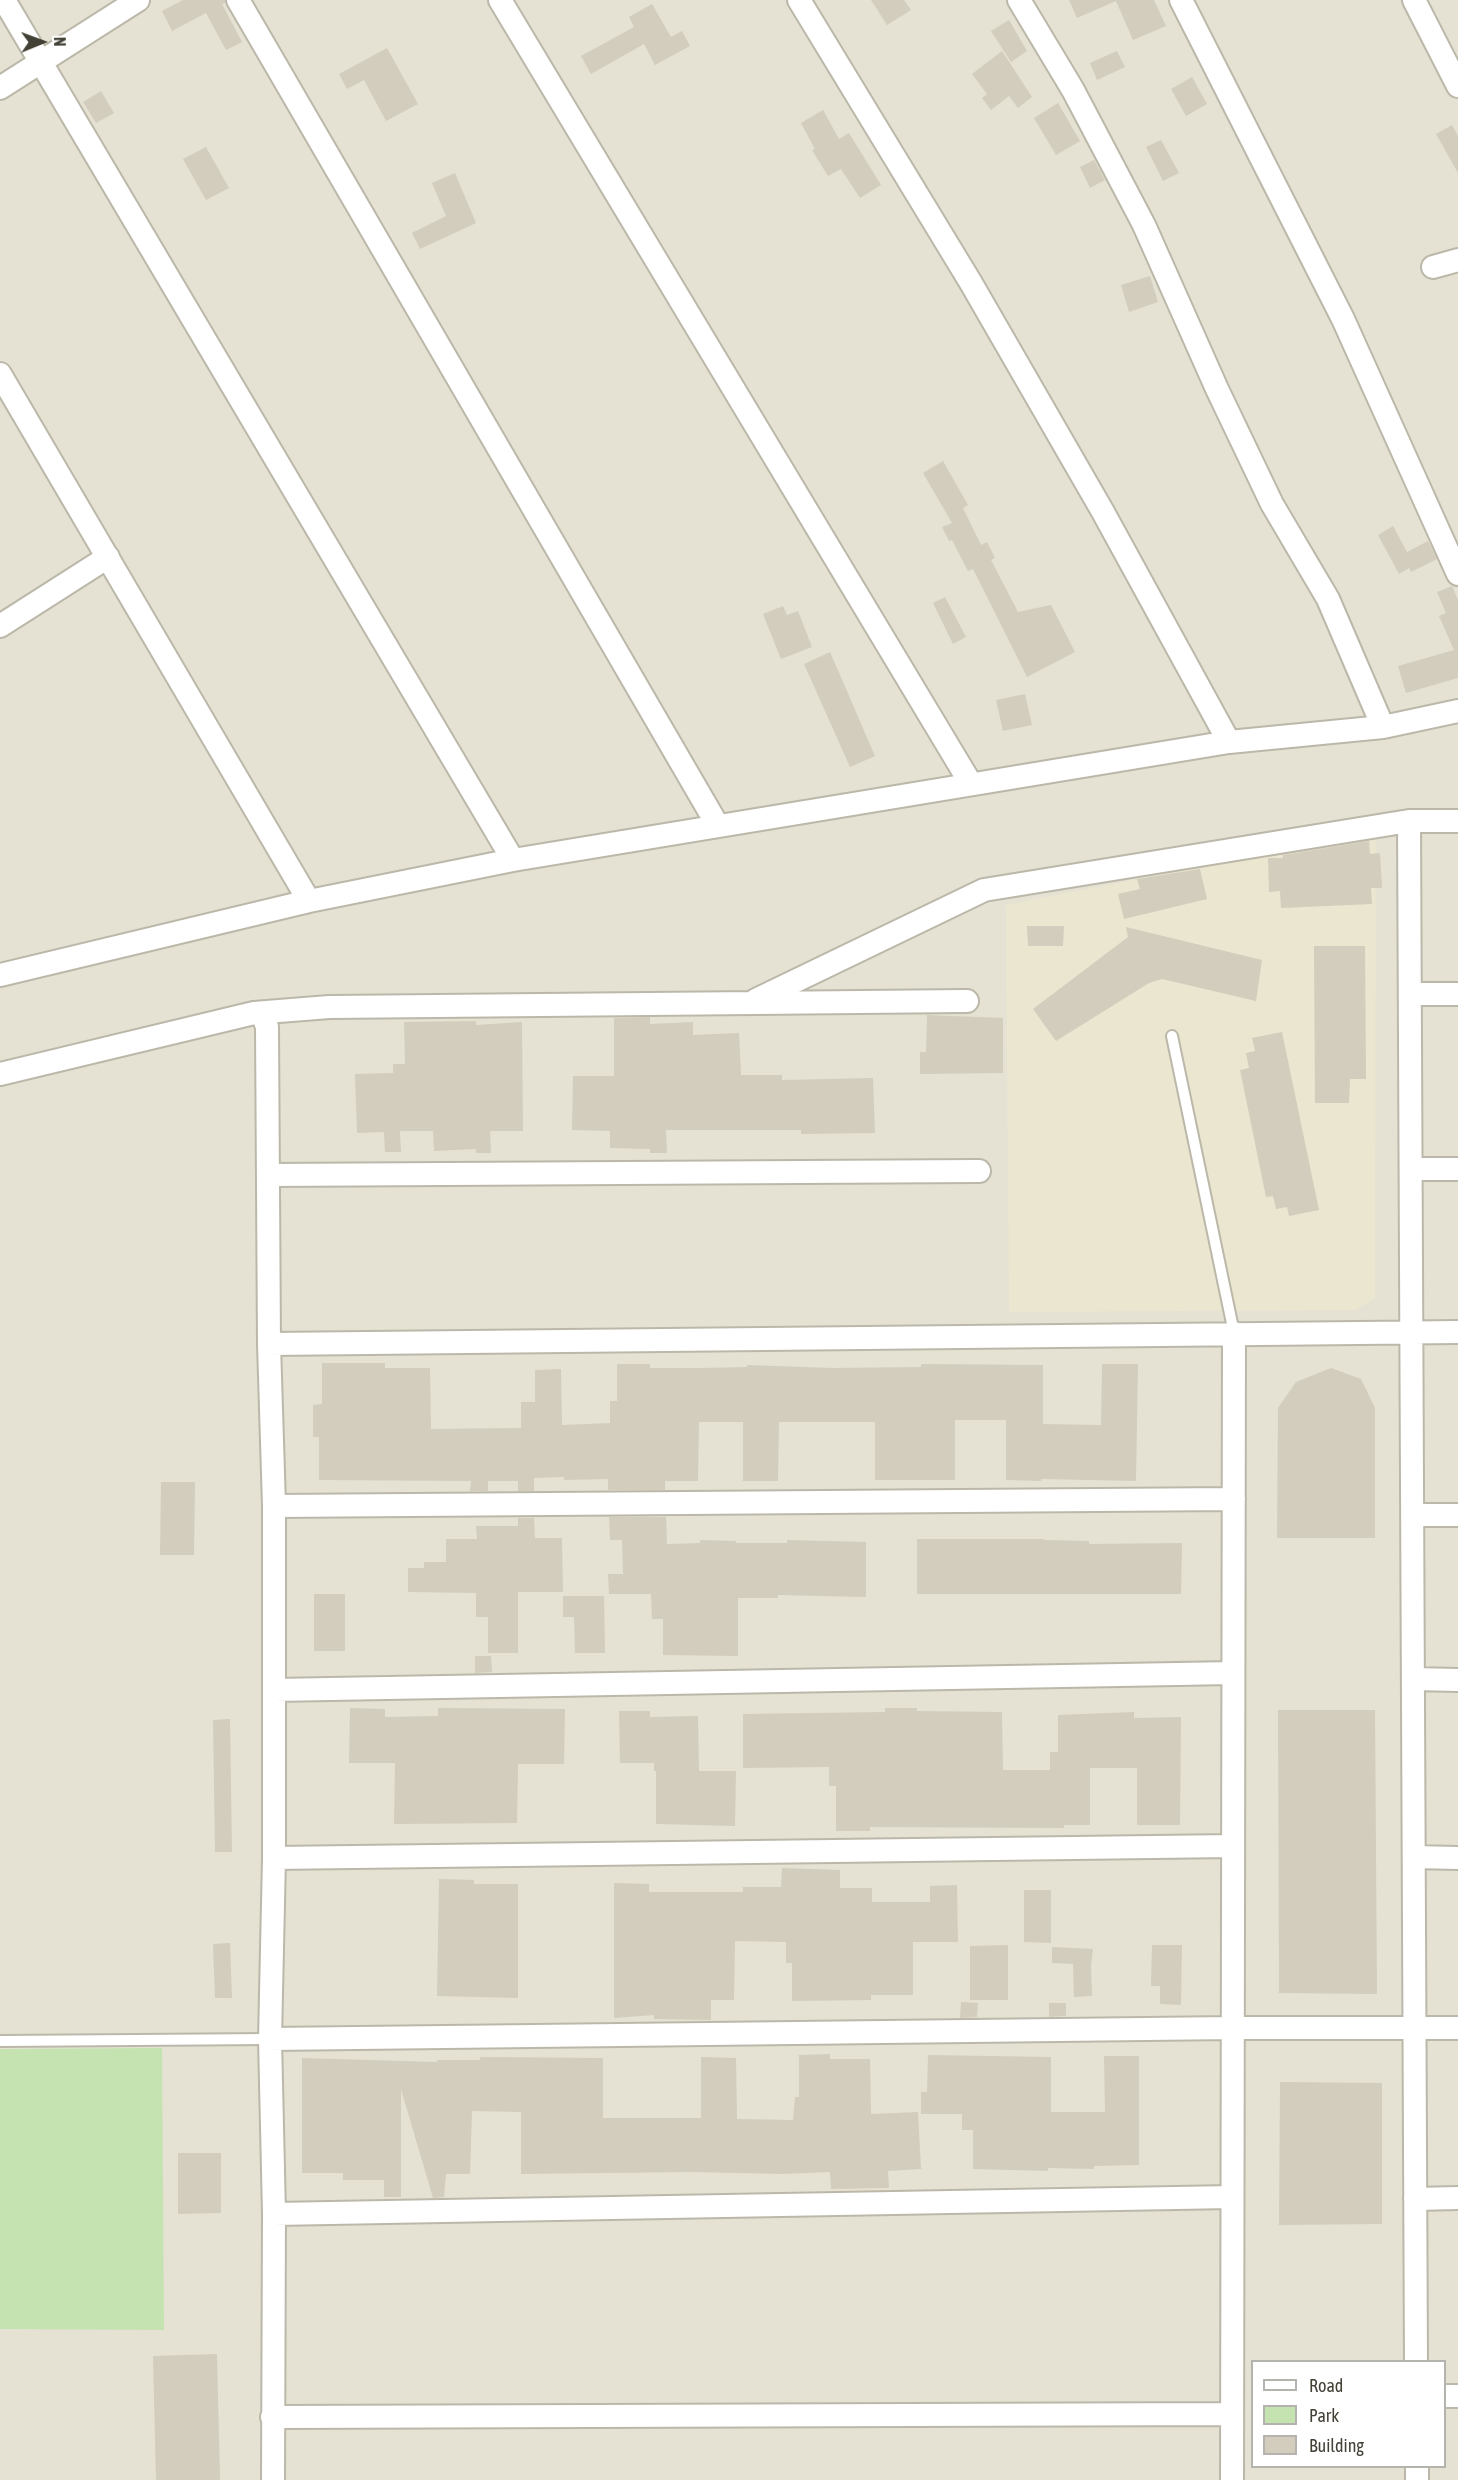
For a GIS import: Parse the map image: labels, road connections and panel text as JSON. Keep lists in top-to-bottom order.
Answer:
{
  "legend": ["Road", "Park", "Building"],
  "north": "right"
}
